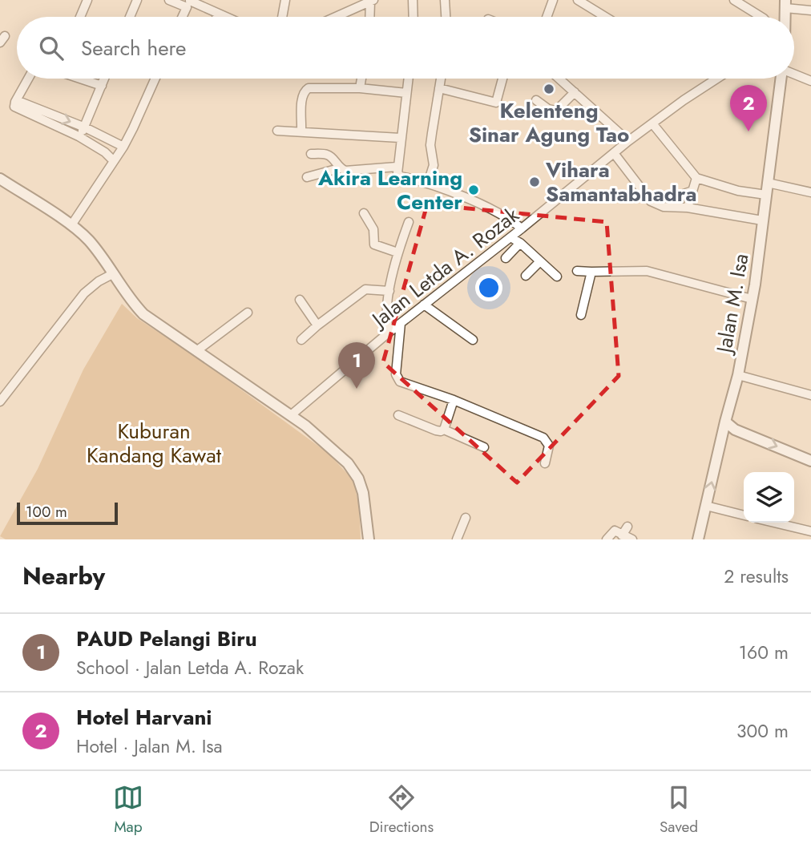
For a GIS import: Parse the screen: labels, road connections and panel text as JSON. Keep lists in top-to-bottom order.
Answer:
{
  "streets": {
    "street": ["Jalan Letda A. Rozak", "Jalan M. Isa"]
  },
  "parks": ["Kuburan Kandang Kawat"],
  "places": ["Kelenteng Sinar Agung Tao", "Vihara Samantabhadra", "Akira Learning Center"],
  "scale_bar": "100 m",
  "page": {
    "search": "Search here",
    "pins": ["2", "1"],
    "scale": "100 m",
    "heading": ["Nearby", "2 results"],
    "list": [
      {
        "mark": "1",
        "name": "PAUD Pelangi Biru",
        "note": "School · Jalan Letda A. Rozak",
        "value": "160 m"
      },
      {
        "mark": "2",
        "name": "Hotel Harvani",
        "note": "Hotel · Jalan M. Isa",
        "value": "300 m"
      }
    ],
    "nav": ["Map", "Directions", "Saved"]
  }
}
